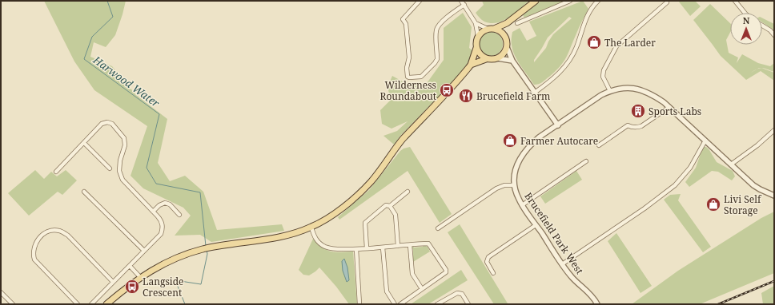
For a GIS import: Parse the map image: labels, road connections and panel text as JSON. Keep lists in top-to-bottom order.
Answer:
{
  "streets": {
    "street": ["Brucefield Park West"]
  },
  "water": ["Harwood Water"],
  "places": {
    "shop": ["The Larder", "Farmer Autocare", "Livi Self Storage"],
    "bus stop": ["Wilderness Roundabout", "Langside Crescent"],
    "restaurant": ["Brucefield Farm"],
    "building": ["Sports Labs"]
  },
  "north": "top"
}
